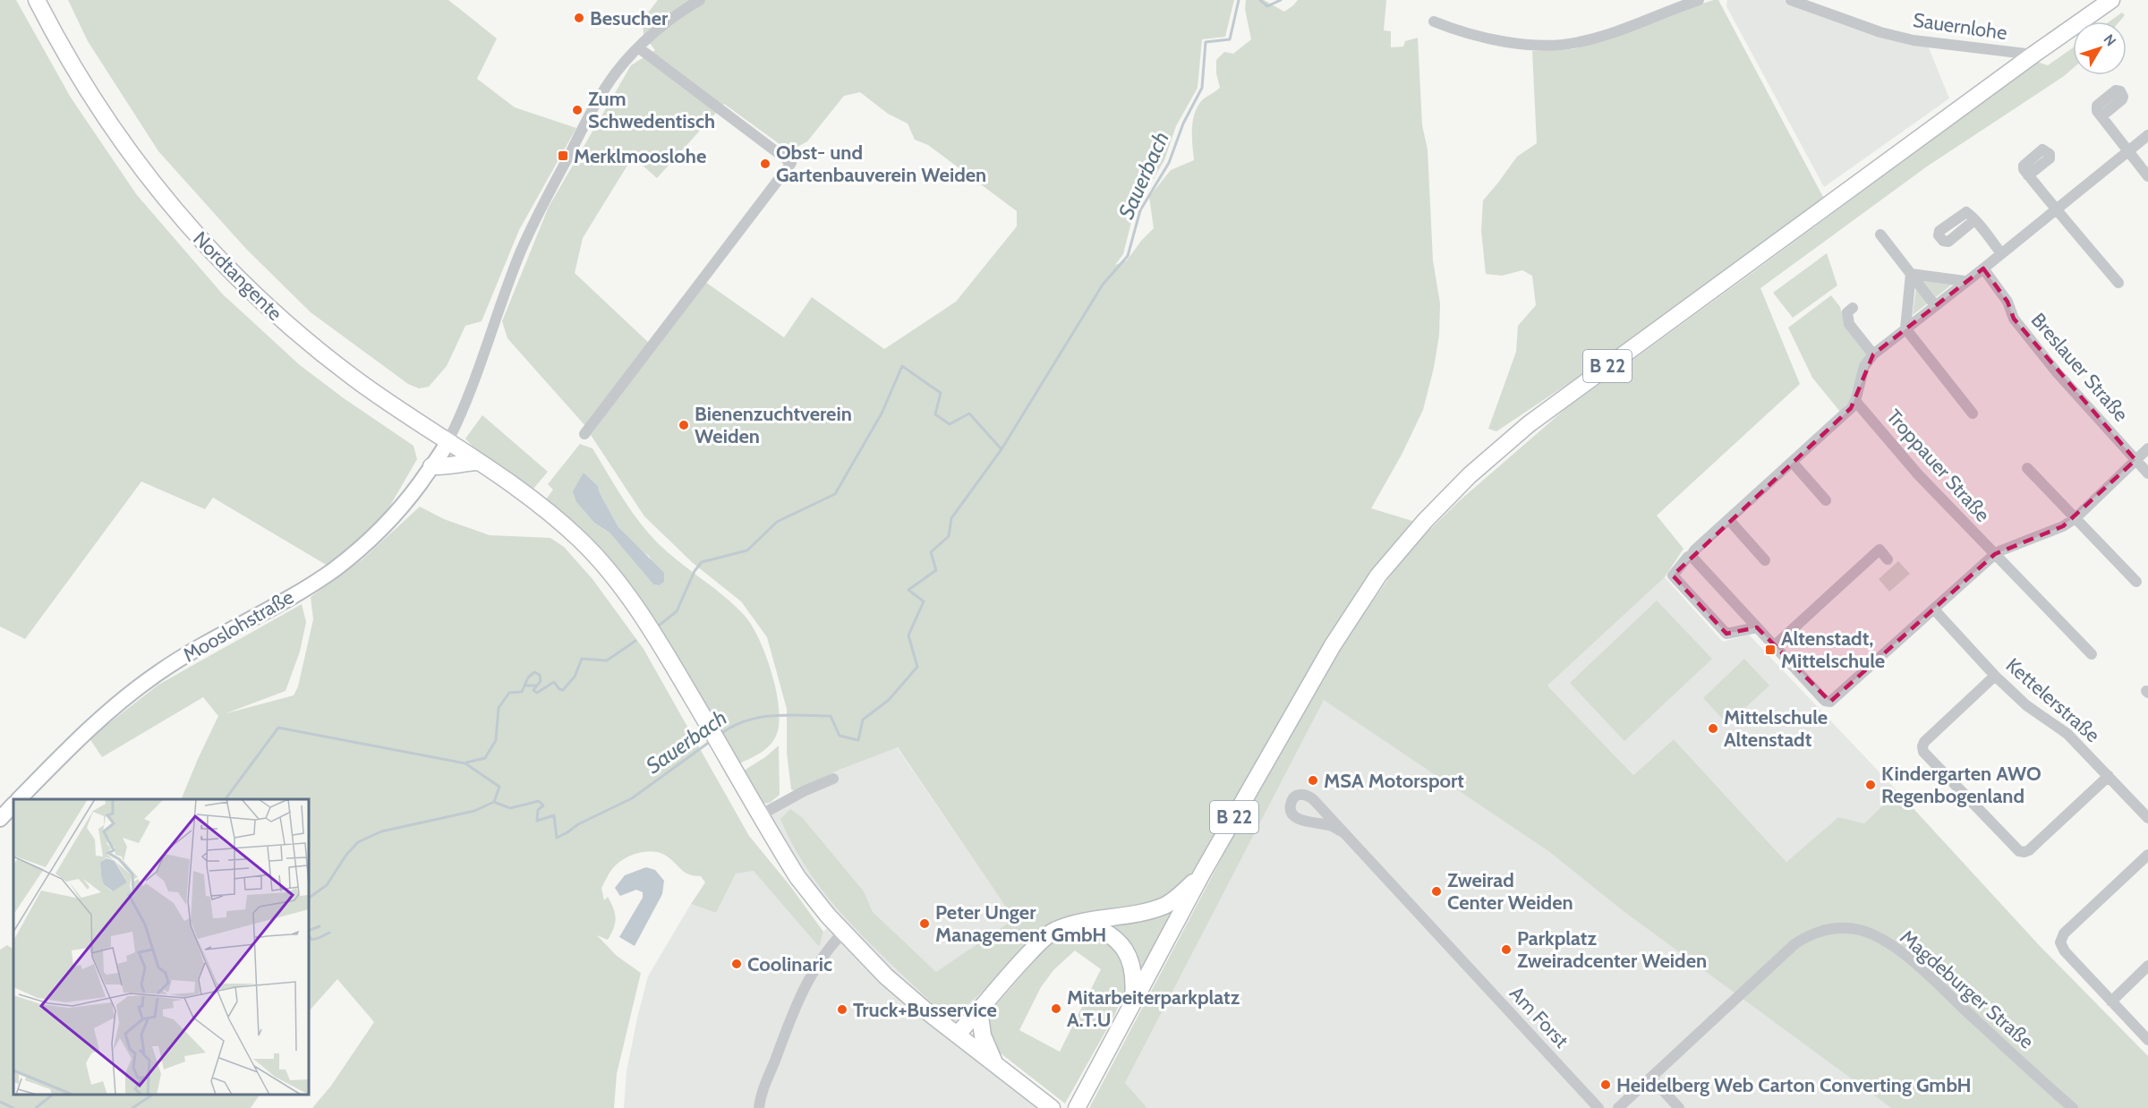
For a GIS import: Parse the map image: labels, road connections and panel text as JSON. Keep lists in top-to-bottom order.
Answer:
{
  "streets": {
    "main road": ["Nordtangente", "B 22"],
    "street": [
      "Sauernlohe",
      "Breslauer Straße",
      "Troppauer Straße",
      "Mooslohstraße",
      "Kettelerstraße",
      "Magdeburger Straße",
      "Am Forst"
    ]
  },
  "crossings": [
    ["Sauernlohe", "B 22"],
    ["Nordtangente", "Mooslohstraße"]
  ],
  "water": ["Sauerbach"],
  "places": {
    "other": [
      "Besucher",
      "Zum Schwedentisch",
      "Obst- und Gartenbauverein Weiden",
      "Bienenzuchtverein Weiden",
      "Mittelschule Altenstadt",
      "MSA Motorsport",
      "Kindergarten AWO Regenbogenland",
      "Zweirad Center Weiden",
      "Peter Unger Management GmbH",
      "Parkplatz Zweiradcenter Weiden",
      "Coolinaric",
      "Mitarbeiterparkplatz A.T.U",
      "Truck+Busservice",
      "Heidelberg Web Carton Converting GmbH"
    ],
    "transit": ["Merklmooslohe", "Altenstadt, Mittelschule"]
  },
  "north": "top right"
}
